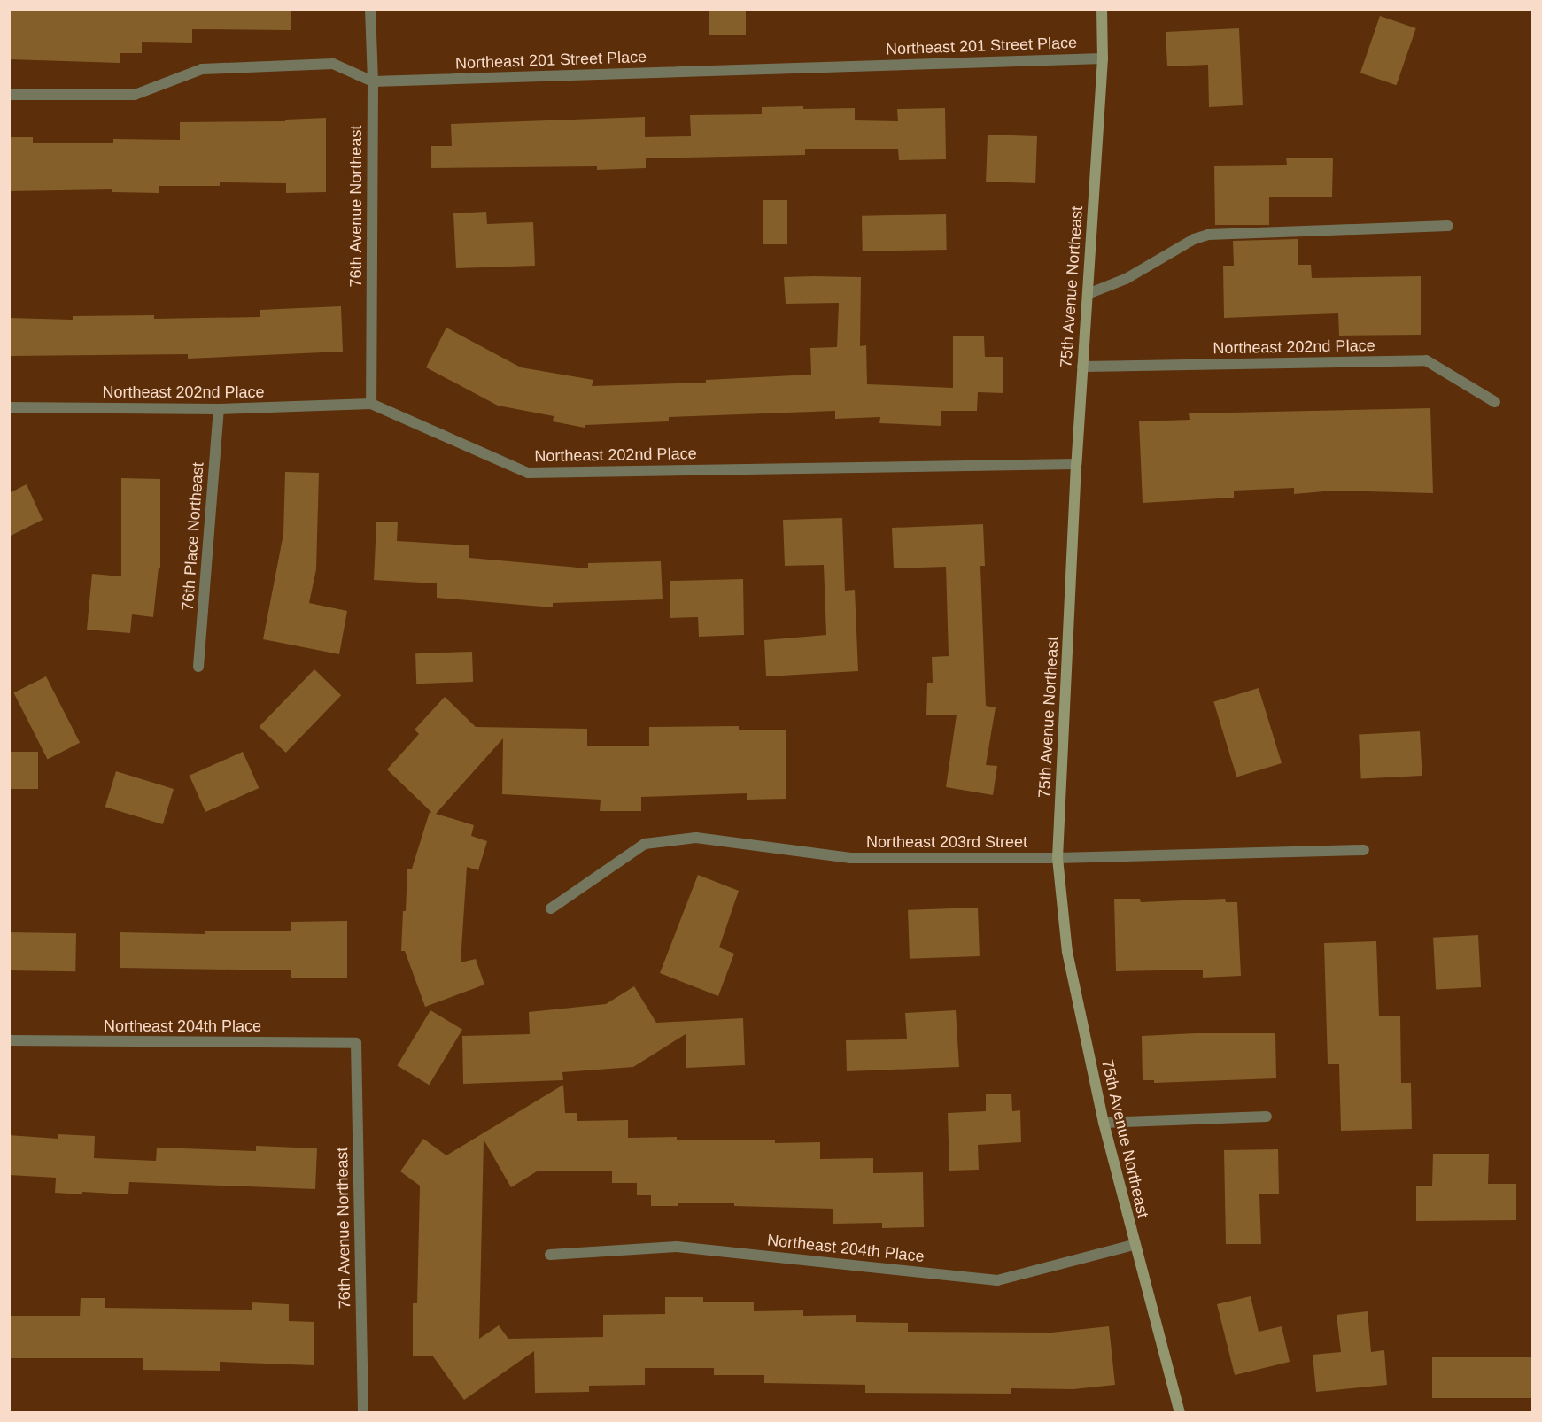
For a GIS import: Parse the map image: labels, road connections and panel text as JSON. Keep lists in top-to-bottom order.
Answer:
{
  "streets": {
    "street": [
      "Northeast 201 Street Place",
      "76th Avenue Northeast",
      "75th Avenue Northeast",
      "Northeast 202nd Place",
      "76th Place Northeast",
      "Northeast 203rd Street",
      "Northeast 204th Place"
    ]
  },
  "crossings": [
    ["Northeast 201 Street Place", "76th Avenue Northeast"],
    ["Northeast 201 Street Place", "75th Avenue Northeast"],
    ["76th Avenue Northeast", "Northeast 202nd Place"],
    ["76th Avenue Northeast", "Northeast 204th Place"],
    ["75th Avenue Northeast", "Northeast 202nd Place"],
    ["75th Avenue Northeast", "Northeast 203rd Street"],
    ["75th Avenue Northeast", "Northeast 204th Place"],
    ["Northeast 202nd Place", "76th Place Northeast"]
  ]
}
